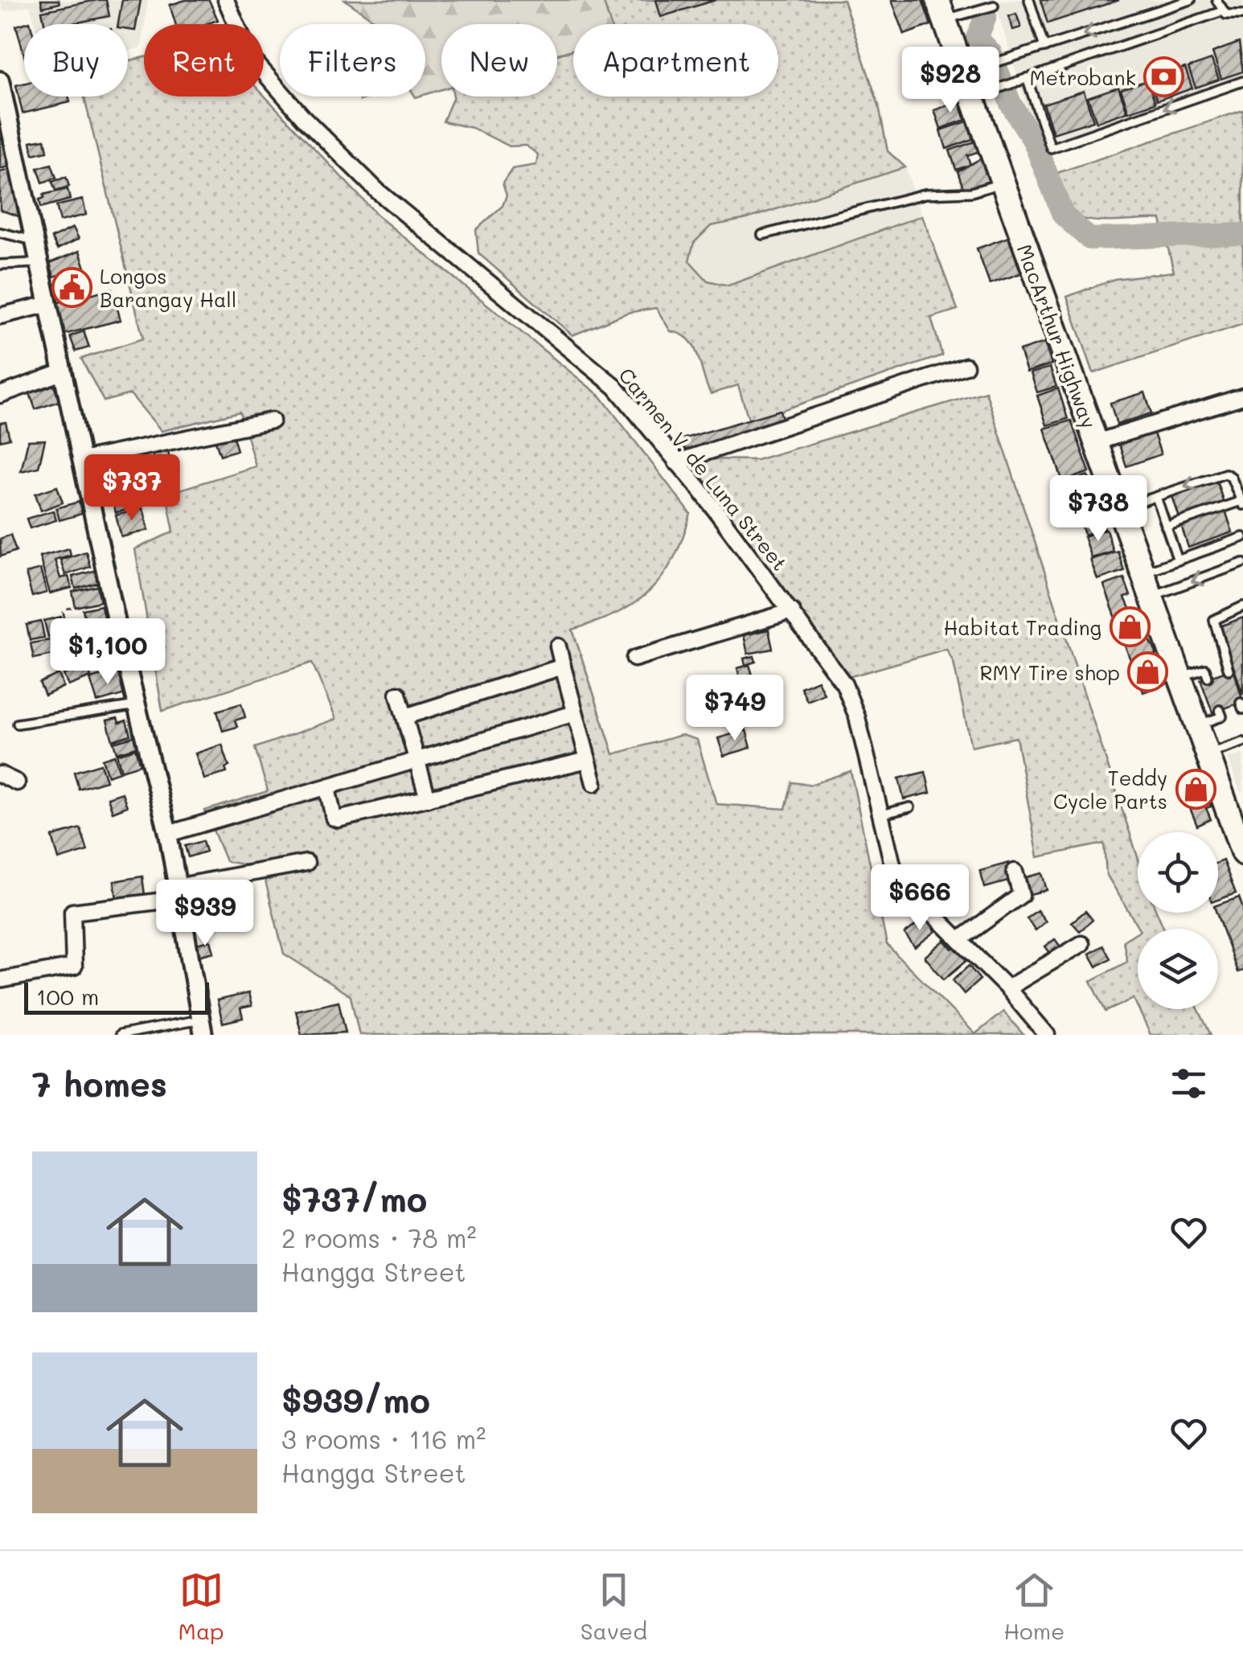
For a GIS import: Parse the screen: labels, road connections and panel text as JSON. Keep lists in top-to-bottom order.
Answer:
{
  "streets": {
    "highway": ["MacArthur Highway"],
    "street": ["Carmen V. de Luna Street"]
  },
  "places": {
    "bank": ["Metrobank"],
    "public building": ["Longos Barangay Hall"],
    "shop": ["Habitat Trading", "RMY Tire shop", "Teddy Cycle Parts"]
  },
  "scale_bar": "100 m",
  "page": {
    "chip": [
      "Buy",
      "Rent",
      "Filters",
      "New",
      "Apartment"
    ],
    "price": [
      "$928",
      "$737",
      "$738",
      "$1,100",
      "$749",
      "$666",
      "$939"
    ],
    "scale": "100 m",
    "heading": "7 homes",
    "list": [
      {
        "name": "$737/mo",
        "note": "2 rooms · 78 m² · Hangga Street"
      },
      {
        "name": "$939/mo",
        "note": "3 rooms · 116 m² · Hangga Street"
      }
    ],
    "tabs": ["Map", "Saved", "Home"]
  }
}
